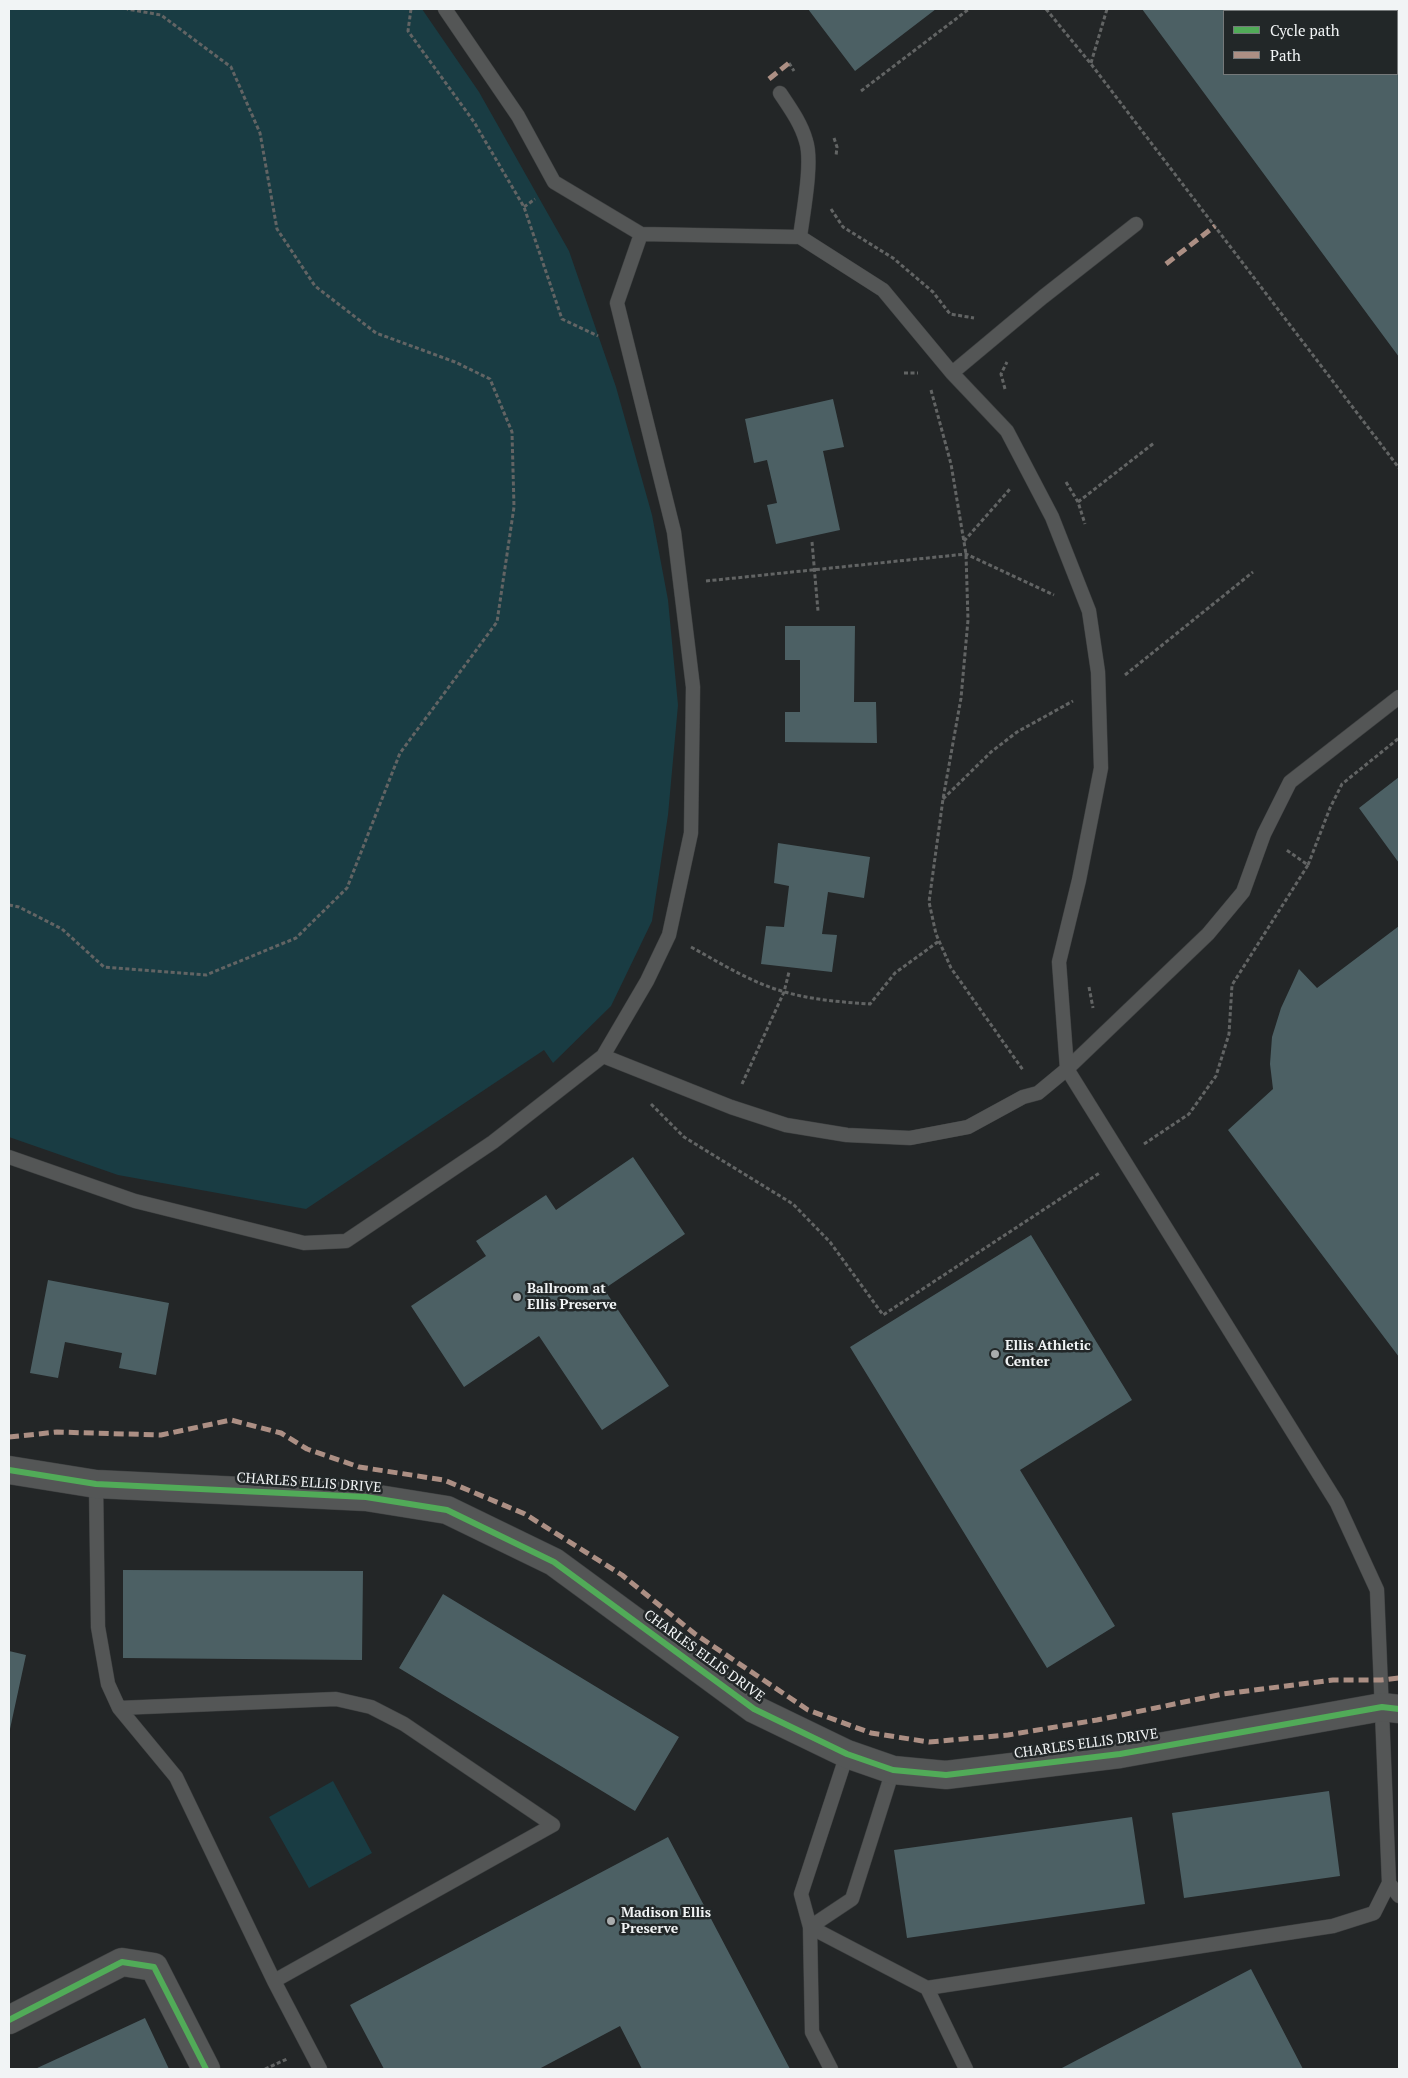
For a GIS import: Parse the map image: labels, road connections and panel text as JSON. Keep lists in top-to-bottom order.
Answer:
{
  "streets": {
    "street": ["CHARLES ELLIS DRIVE"]
  },
  "places": ["Ballroom at Ellis Preserve", "Ellis Athletic Center", "Madison Ellis Preserve"],
  "legend": ["Cycle path", "Path"]
}
